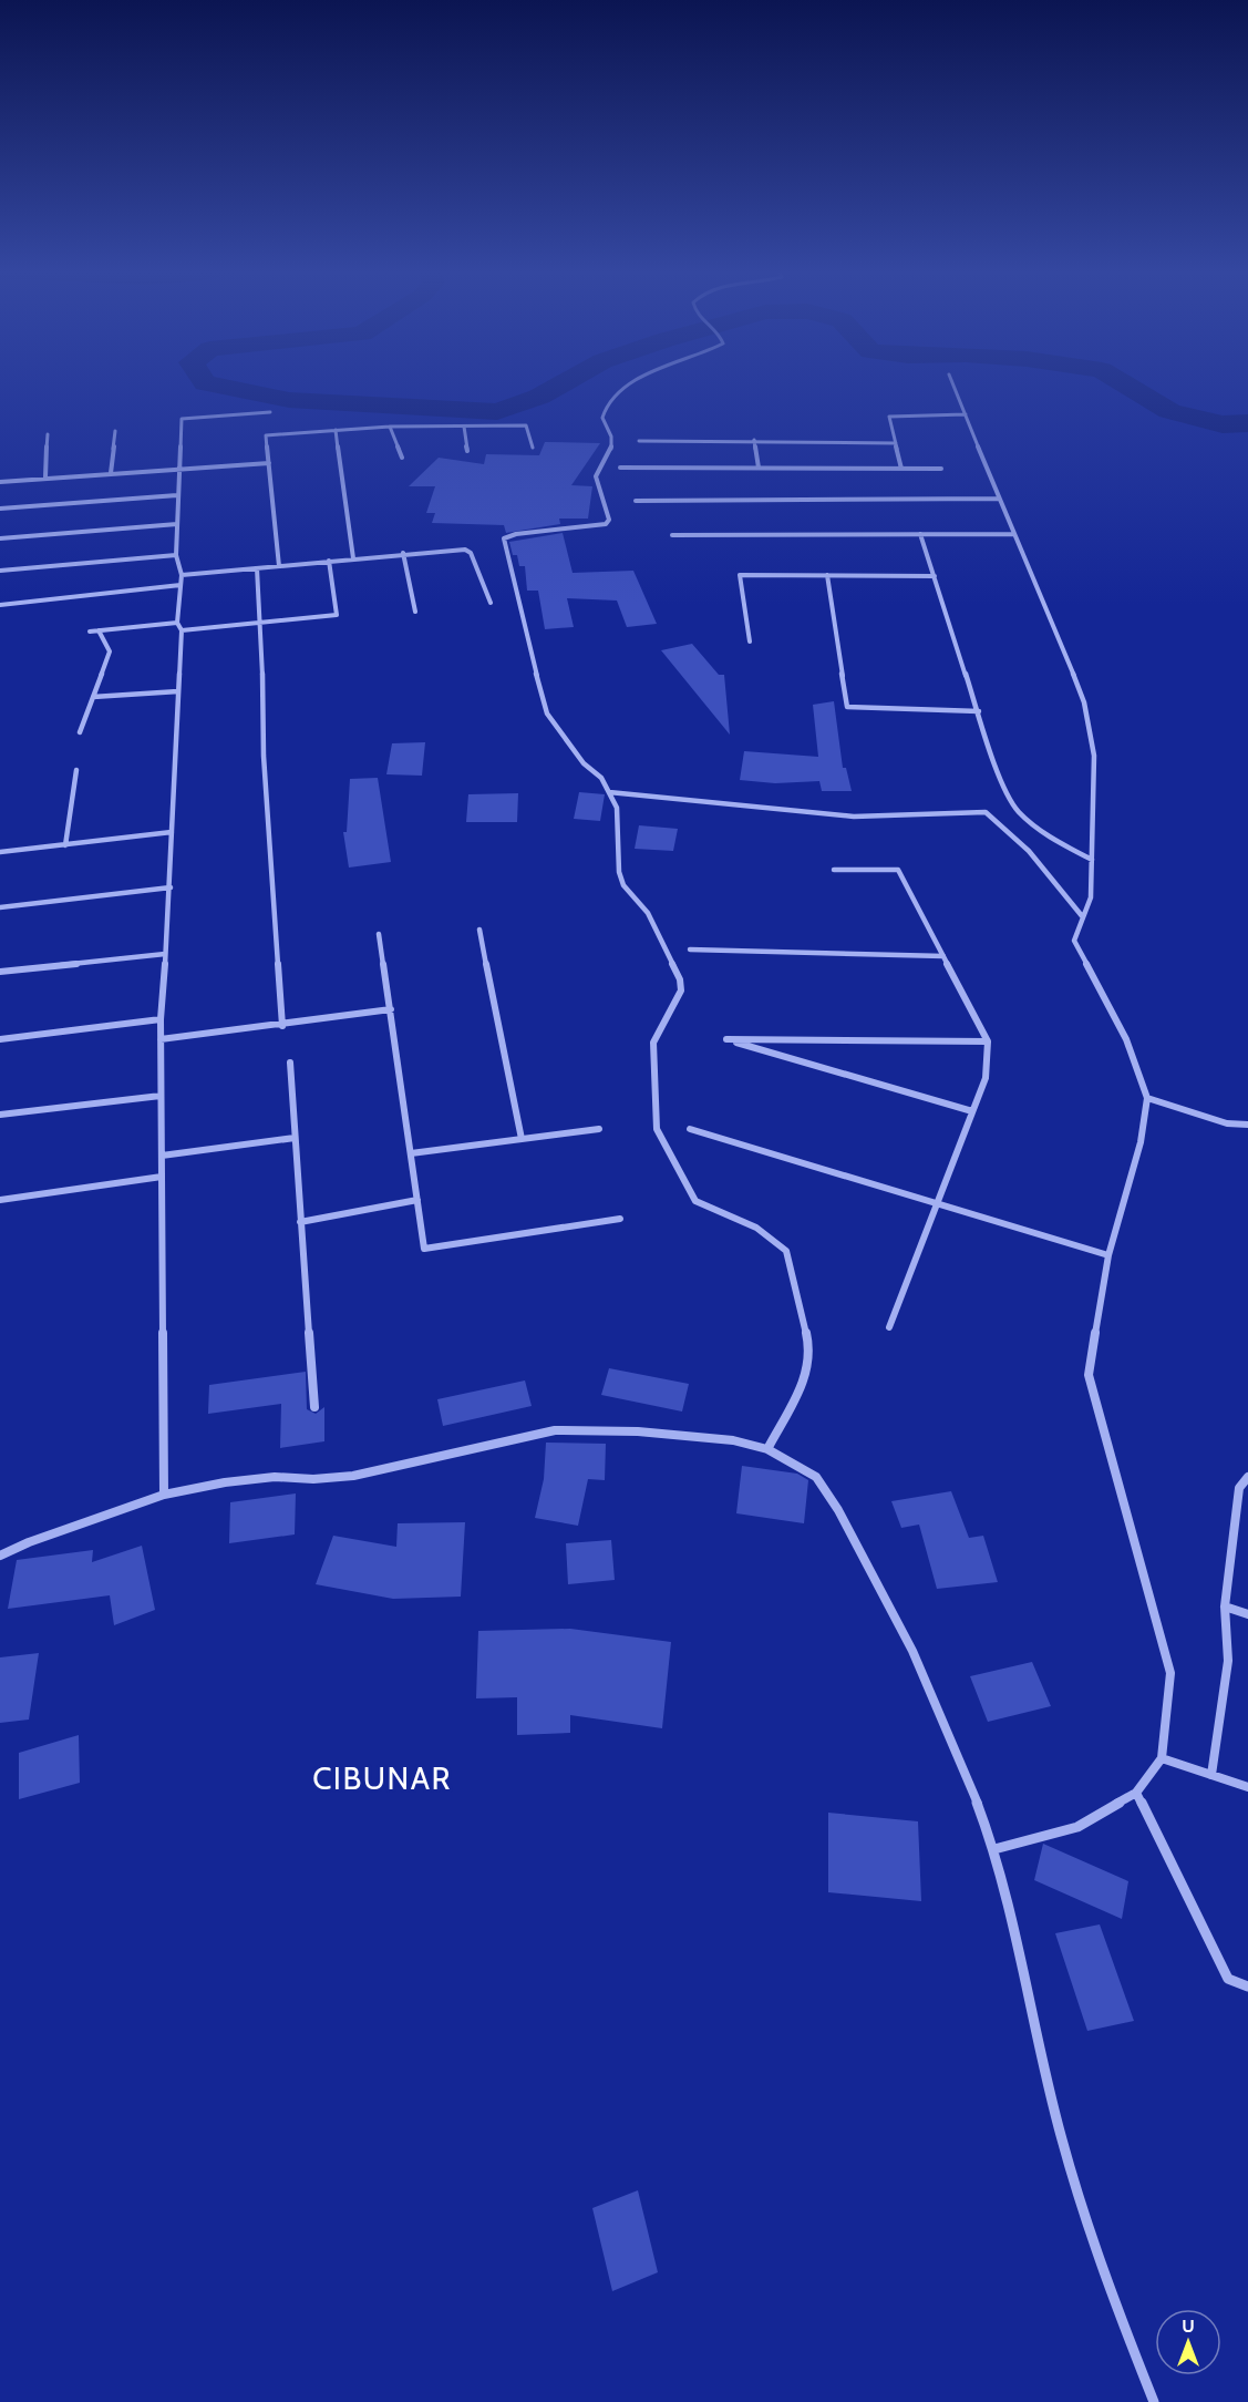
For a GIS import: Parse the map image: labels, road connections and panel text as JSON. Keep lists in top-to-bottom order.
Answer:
{
  "districts": ["CIBUNAR"],
  "north": "top"
}
